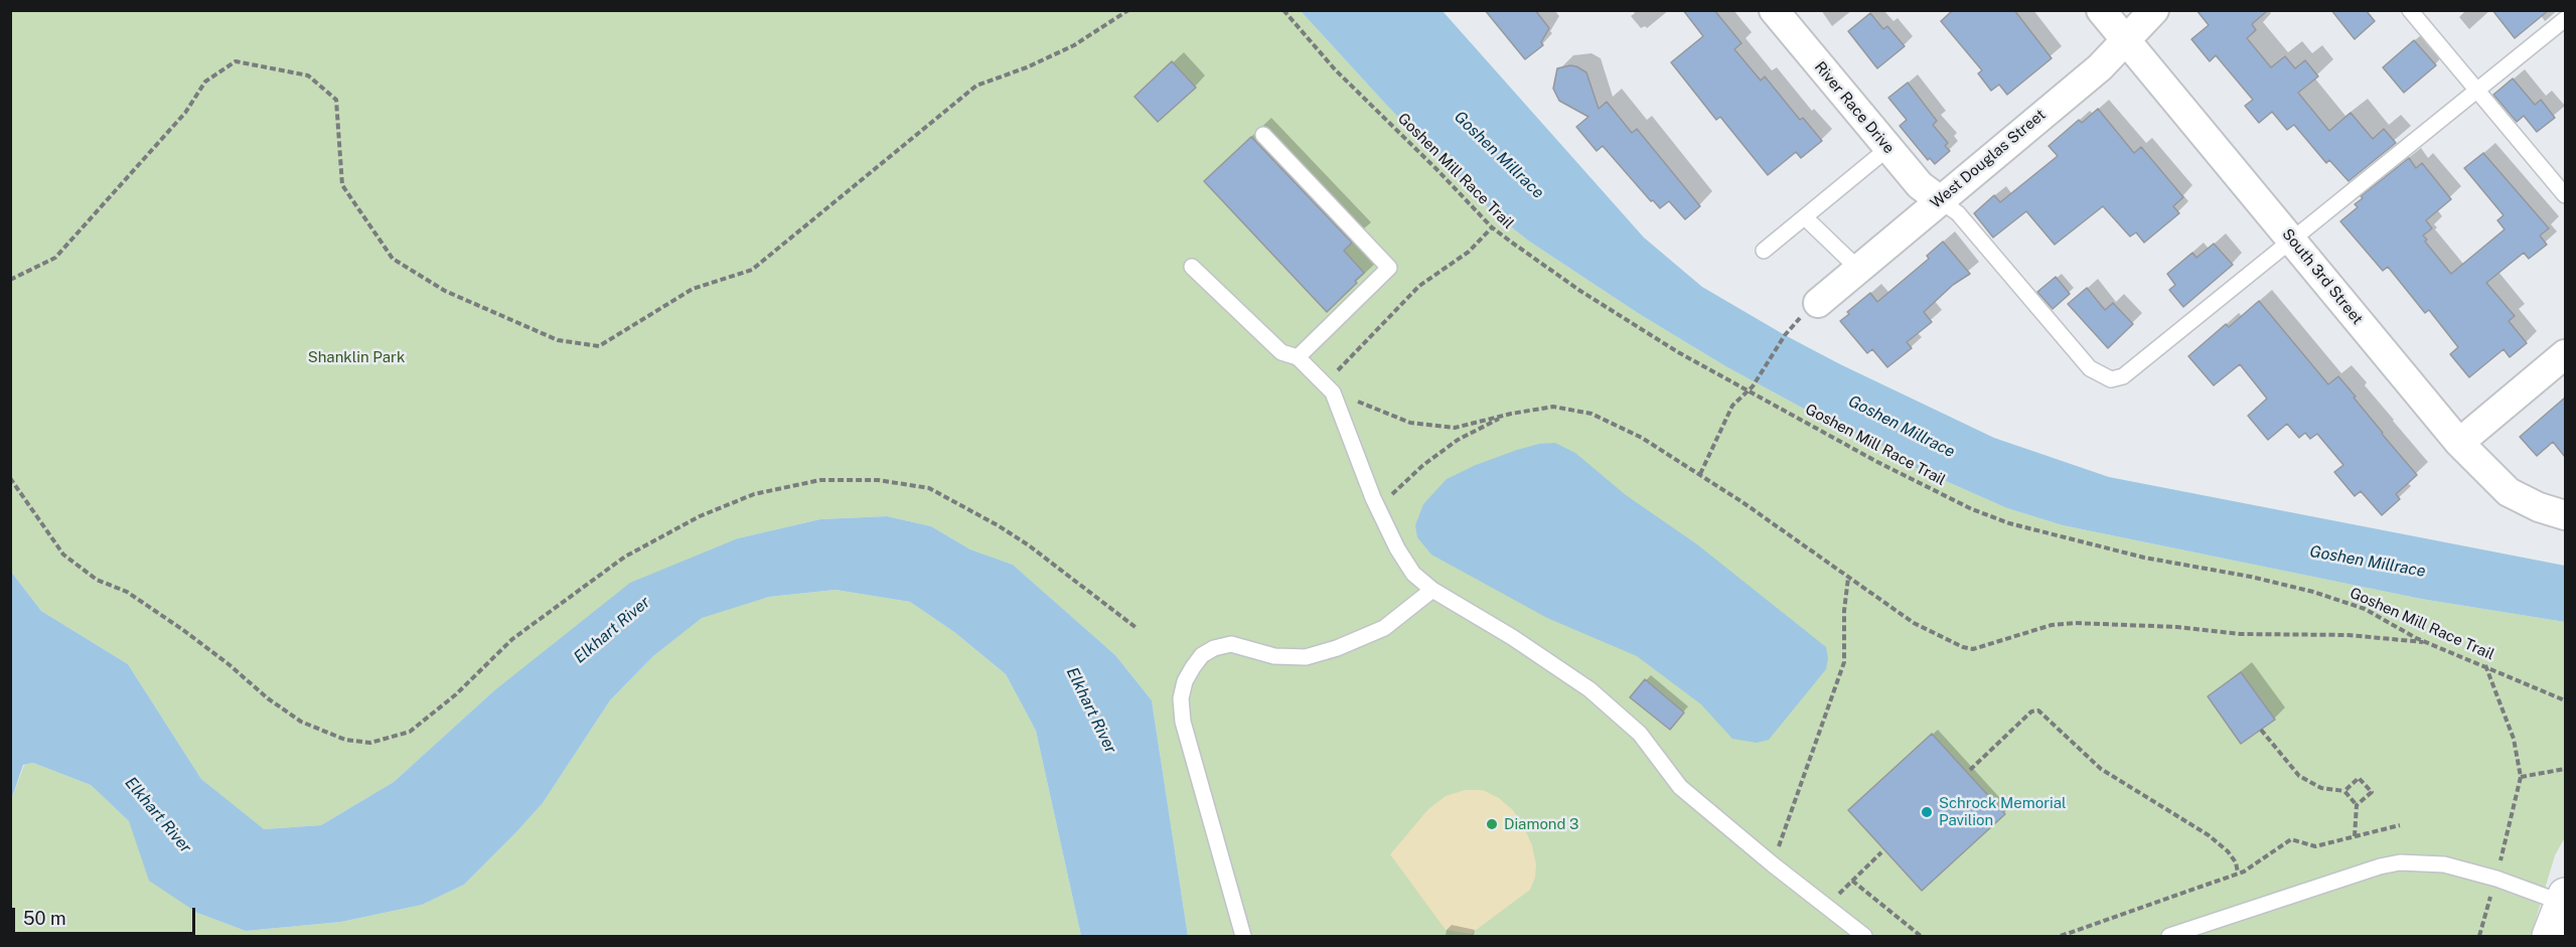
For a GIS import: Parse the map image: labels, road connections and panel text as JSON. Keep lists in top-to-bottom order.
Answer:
{
  "streets": {
    "street": ["River Race Drive", "West Douglas Street", "South 3rd Street"],
    "path": ["Goshen Mill Race Trail"]
  },
  "crossings": [
    ["River Race Drive", "West Douglas Street"],
    ["West Douglas Street", "South 3rd Street"]
  ],
  "water": ["Goshen Millrace", "Elkhart River"],
  "parks": ["Shanklin Park"],
  "places": ["Schrock Memorial Pavilion", "Diamond 3"],
  "scale_bar": "50 m"
}
